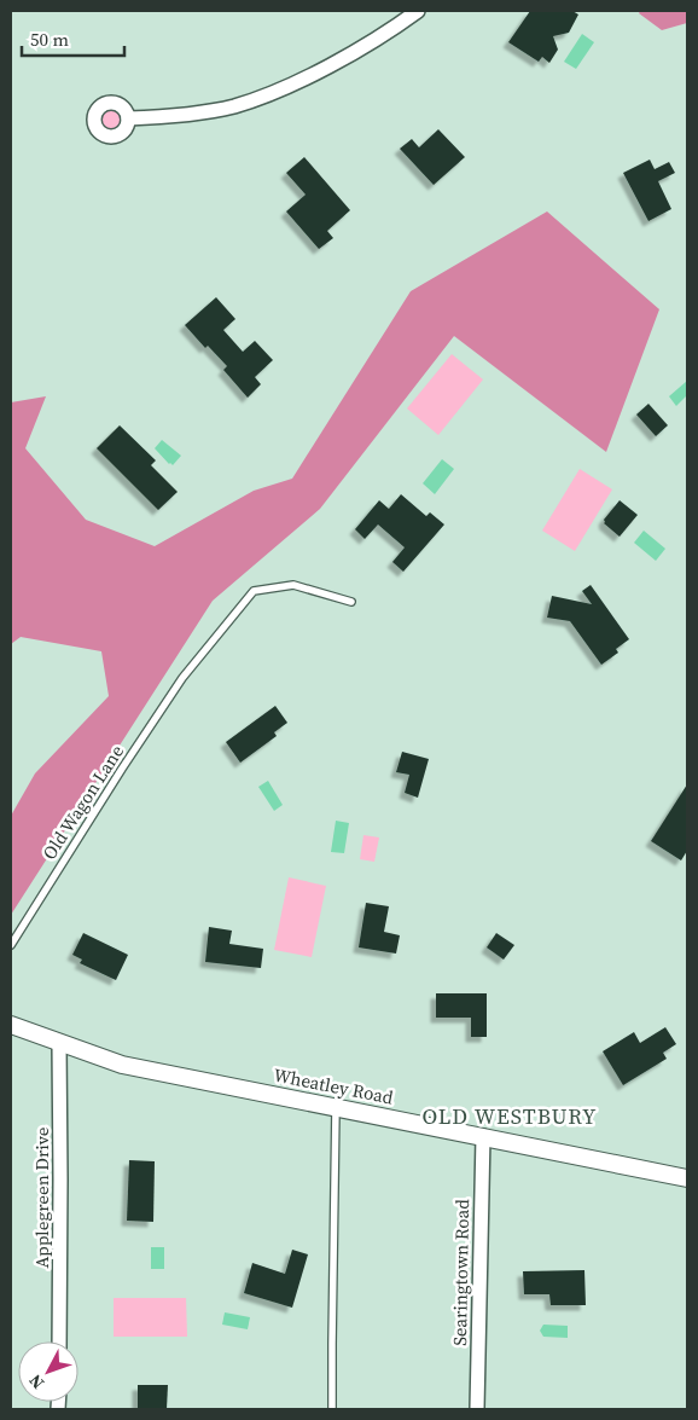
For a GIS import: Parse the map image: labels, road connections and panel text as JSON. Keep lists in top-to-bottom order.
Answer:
{
  "streets": {
    "street": ["Wheatley Road", "Applegreen Drive", "Searingtown Road"],
    "lane": ["Old Wagon Lane"]
  },
  "crossings": [
    ["Wheatley Road", "Applegreen Drive"],
    ["Wheatley Road", "Searingtown Road"]
  ],
  "districts": ["OLD WESTBURY"],
  "scale_bar": "50 m",
  "north": "bottom left"
}
